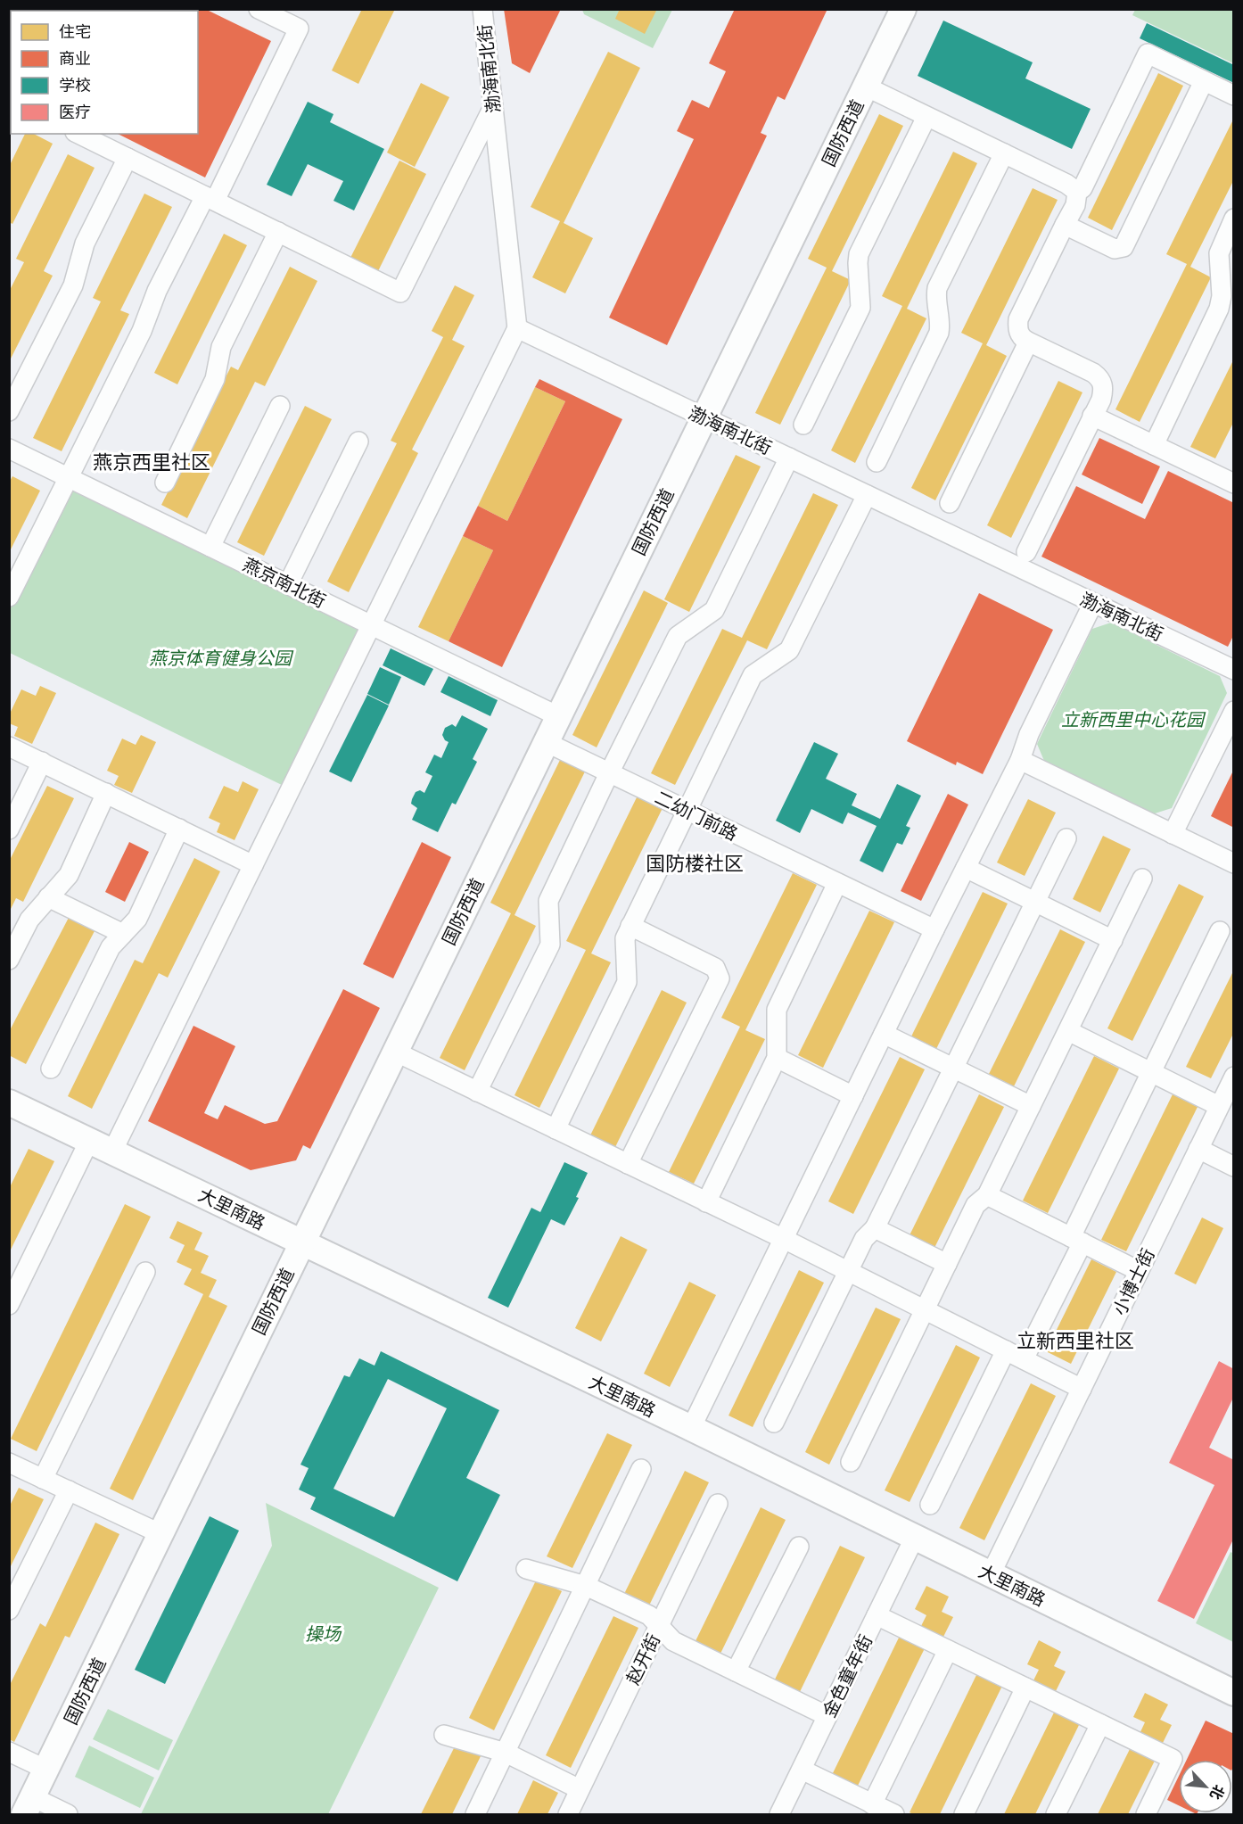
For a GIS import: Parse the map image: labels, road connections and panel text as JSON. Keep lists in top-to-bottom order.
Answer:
{
  "streets": {
    "street": [
      "渤海南北街",
      "国防西道",
      "燕京南北街",
      "二幼门前路",
      "大里南路",
      "小博士街",
      "赵开街",
      "金色童年街"
    ]
  },
  "crossings": [
    ["渤海南北街", "国防西道"],
    ["国防西道", "燕京南北街"],
    ["国防西道", "二幼门前路"],
    ["国防西道", "大里南路"],
    ["大里南路", "小博士街"],
    ["大里南路", "金色童年街"]
  ],
  "districts": ["燕京西里社区", "国防楼社区", "立新西里社区"],
  "parks": ["燕京体育健身公园", "立新西里中心花园", "操场"],
  "legend": [
    "住宅",
    "商业",
    "学校",
    "医疗"
  ],
  "north": "bottom right"
}
